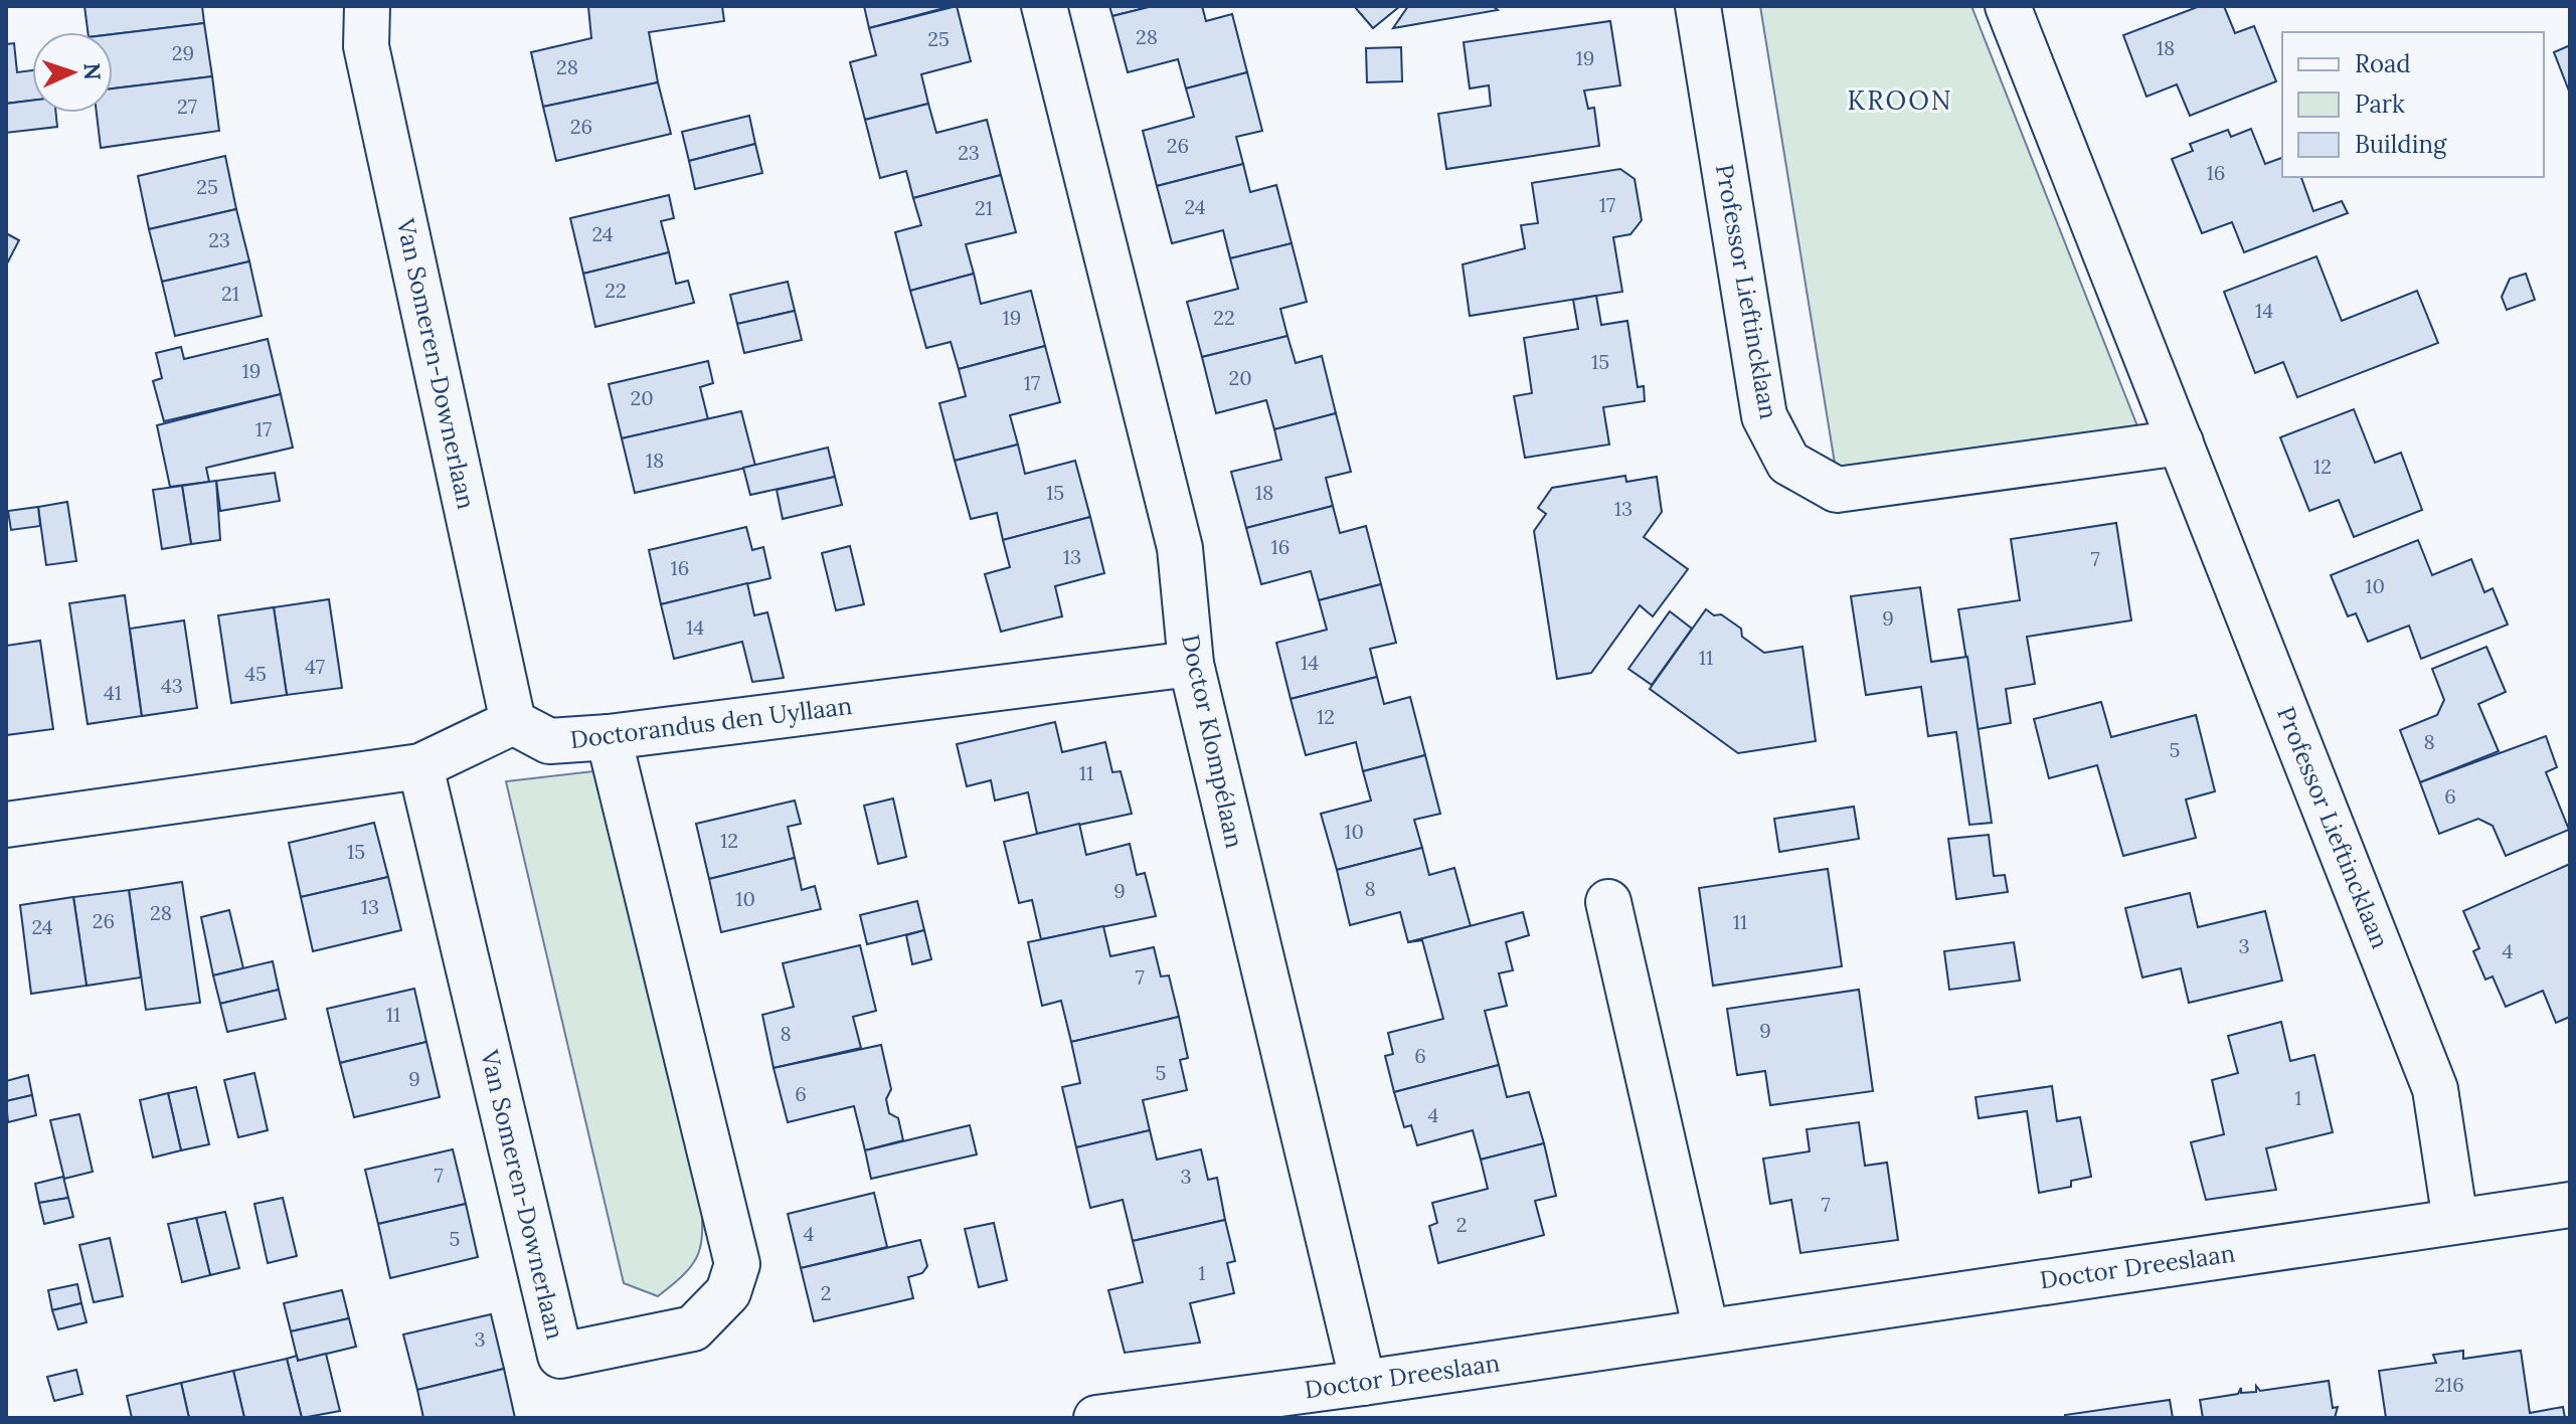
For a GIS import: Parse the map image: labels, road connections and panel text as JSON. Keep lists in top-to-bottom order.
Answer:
{
  "streets": {
    "street": [
      "Professor Lieftincklaan",
      "Van Someren-Downerlaan",
      "Doctorandus den Uyllaan",
      "Doctor Klompélaan",
      "Doctor Dreeslaan"
    ]
  },
  "crossings": [
    ["Professor Lieftincklaan", "Doctor Dreeslaan"],
    ["Van Someren-Downerlaan", "Doctorandus den Uyllaan"],
    ["Doctorandus den Uyllaan", "Doctor Klompélaan"],
    ["Doctor Klompélaan", "Doctor Dreeslaan"]
  ],
  "districts": ["KROON"],
  "house_numbers": [
    "28",
    "25",
    "18",
    "29",
    "19",
    "28",
    "27",
    "26",
    "26",
    "23",
    "16",
    "25",
    "17",
    "24",
    "21",
    "24",
    "23",
    "22",
    "21",
    "14",
    "19",
    "22",
    "15",
    "19",
    "20",
    "17",
    "20",
    "17",
    "18",
    "12",
    "15",
    "18",
    "13",
    "16",
    "13",
    "7",
    "16",
    "10",
    "9",
    "14",
    "11",
    "14",
    "47",
    "45",
    "43",
    "41",
    "12",
    "8",
    "5",
    "11",
    "6",
    "10",
    "12",
    "15",
    "8",
    "9",
    "10",
    "13",
    "28",
    "26",
    "11",
    "24",
    "3",
    "4",
    "7",
    "11",
    "9",
    "8",
    "6",
    "5",
    "9",
    "6",
    "1",
    "4",
    "7",
    "3",
    "7",
    "2",
    "4",
    "5",
    "1",
    "2",
    "3",
    "216"
  ],
  "legend": ["Road", "Park", "Building"],
  "north": "right"
}
